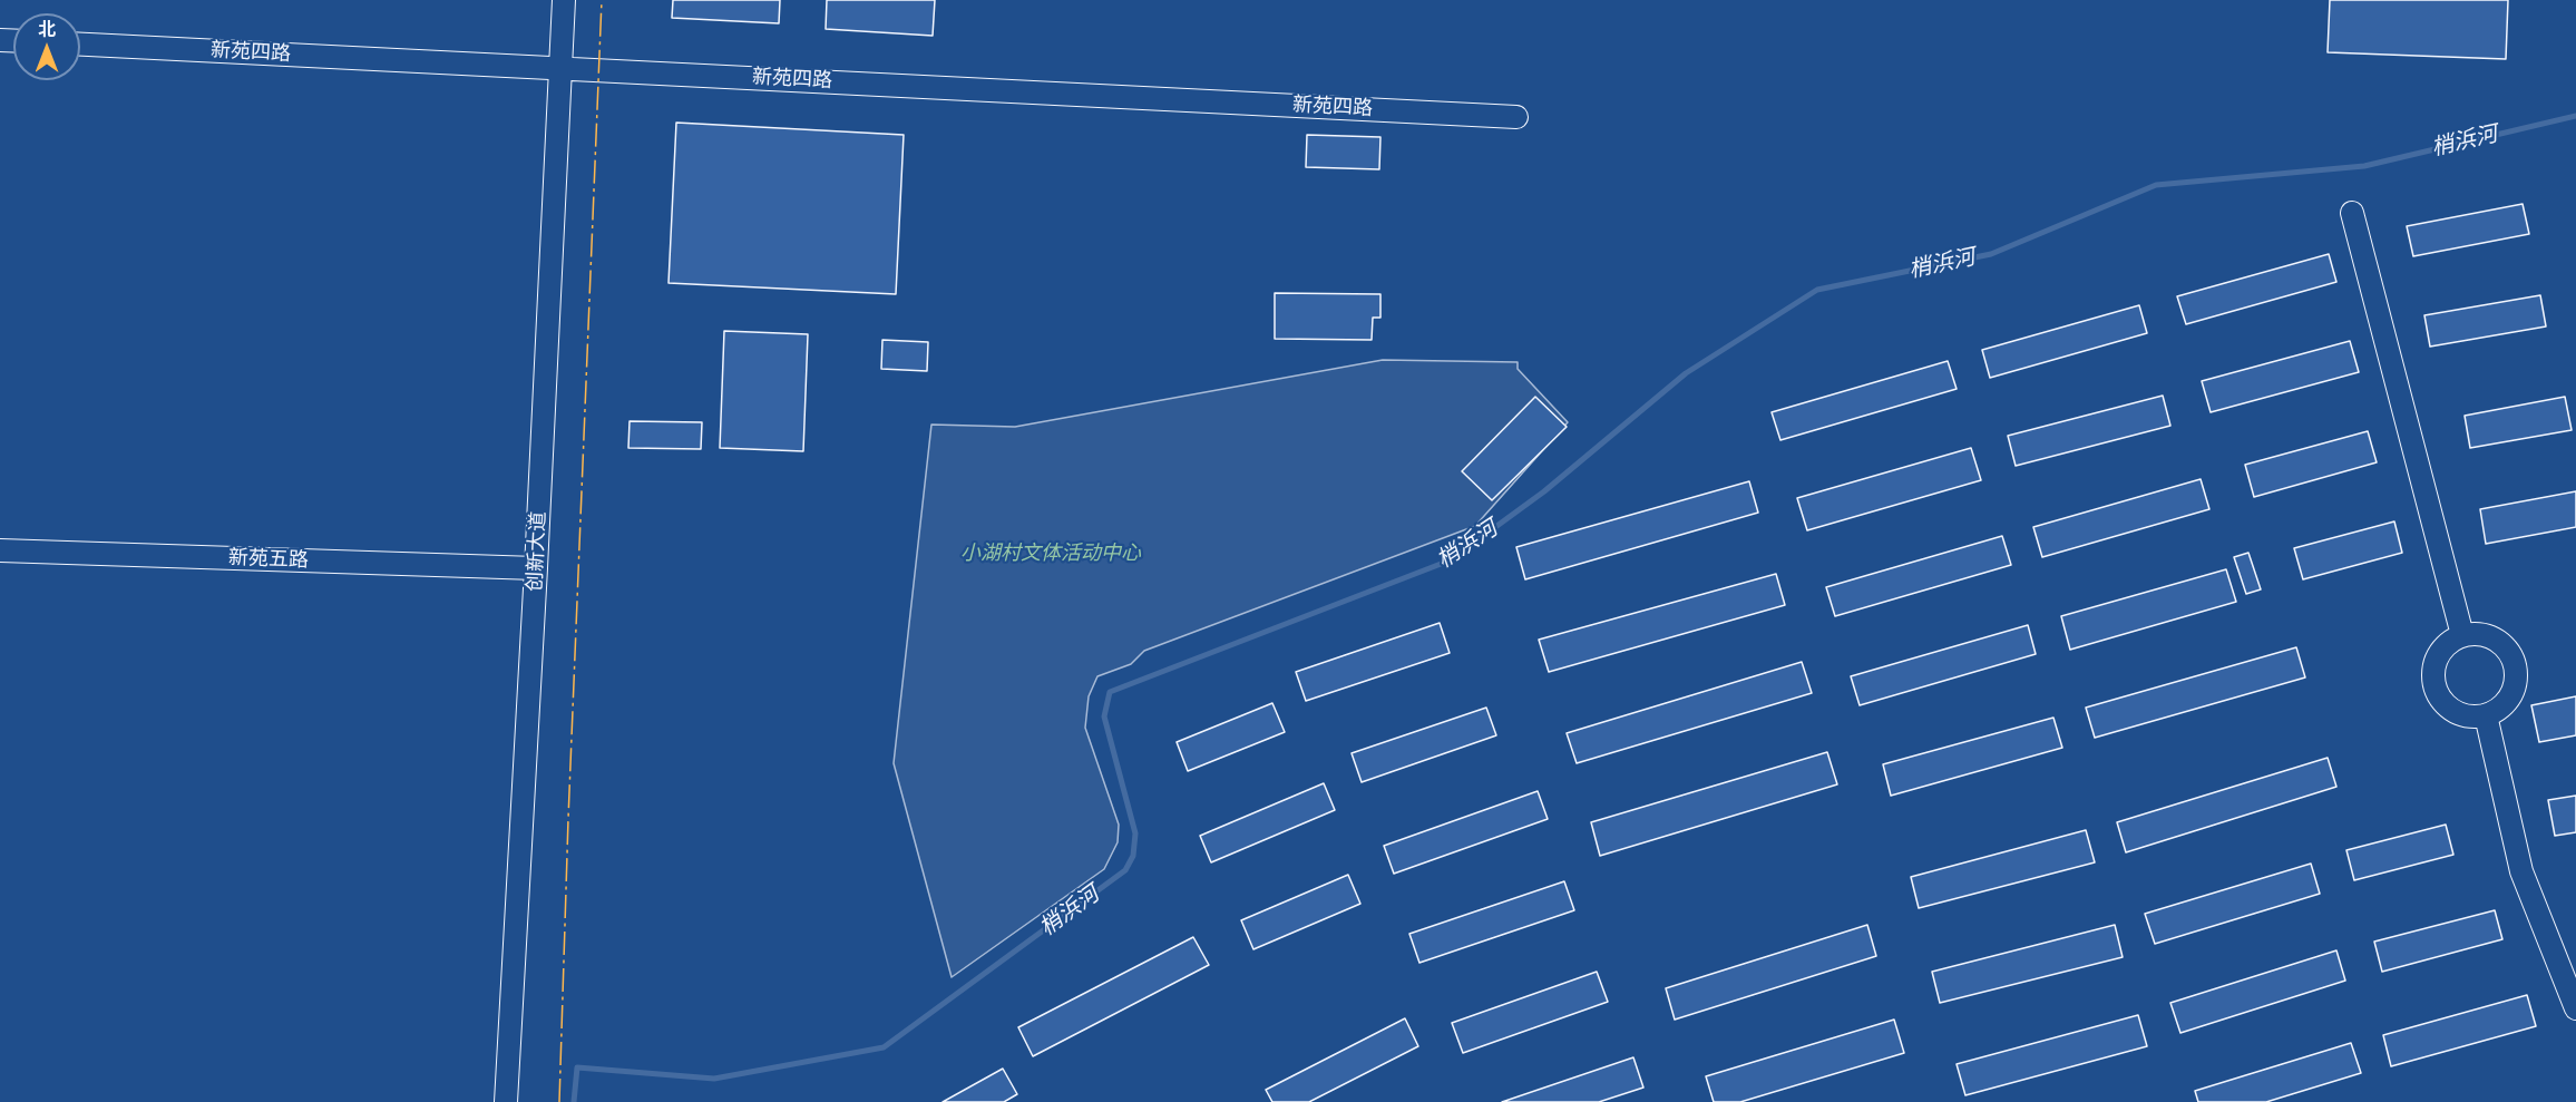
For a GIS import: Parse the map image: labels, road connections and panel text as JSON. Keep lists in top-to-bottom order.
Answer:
{
  "streets": {
    "street": ["新苑四路", "创新大道", "新苑五路"]
  },
  "crossings": [
    ["新苑四路", "创新大道"],
    ["创新大道", "新苑五路"]
  ],
  "water": ["梢浜河"],
  "parks": ["小湖村文体活动中心"],
  "north": "top"
}
